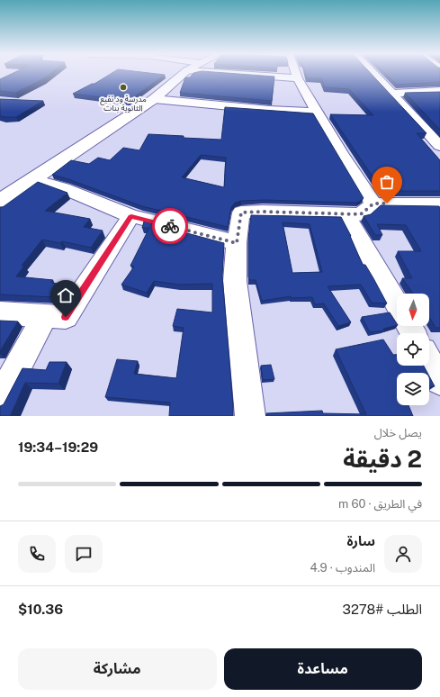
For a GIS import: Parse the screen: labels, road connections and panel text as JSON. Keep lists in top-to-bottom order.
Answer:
{
  "places": ["مدرسة ود نفيع الثانوية بنات"],
  "north": "bottom",
  "page": {
    "heading": ["2 دقيقة", "يصل خلال", "19:29–19:34"],
    "panel": [
      "سارة",
      "المندوب · 4.9",
      "الطلب #3278",
      "$10.36"
    ],
    "bar": "في الطريق · 60 m",
    "buttons": ["مساعدة", "مشاركة"]
  }
}
